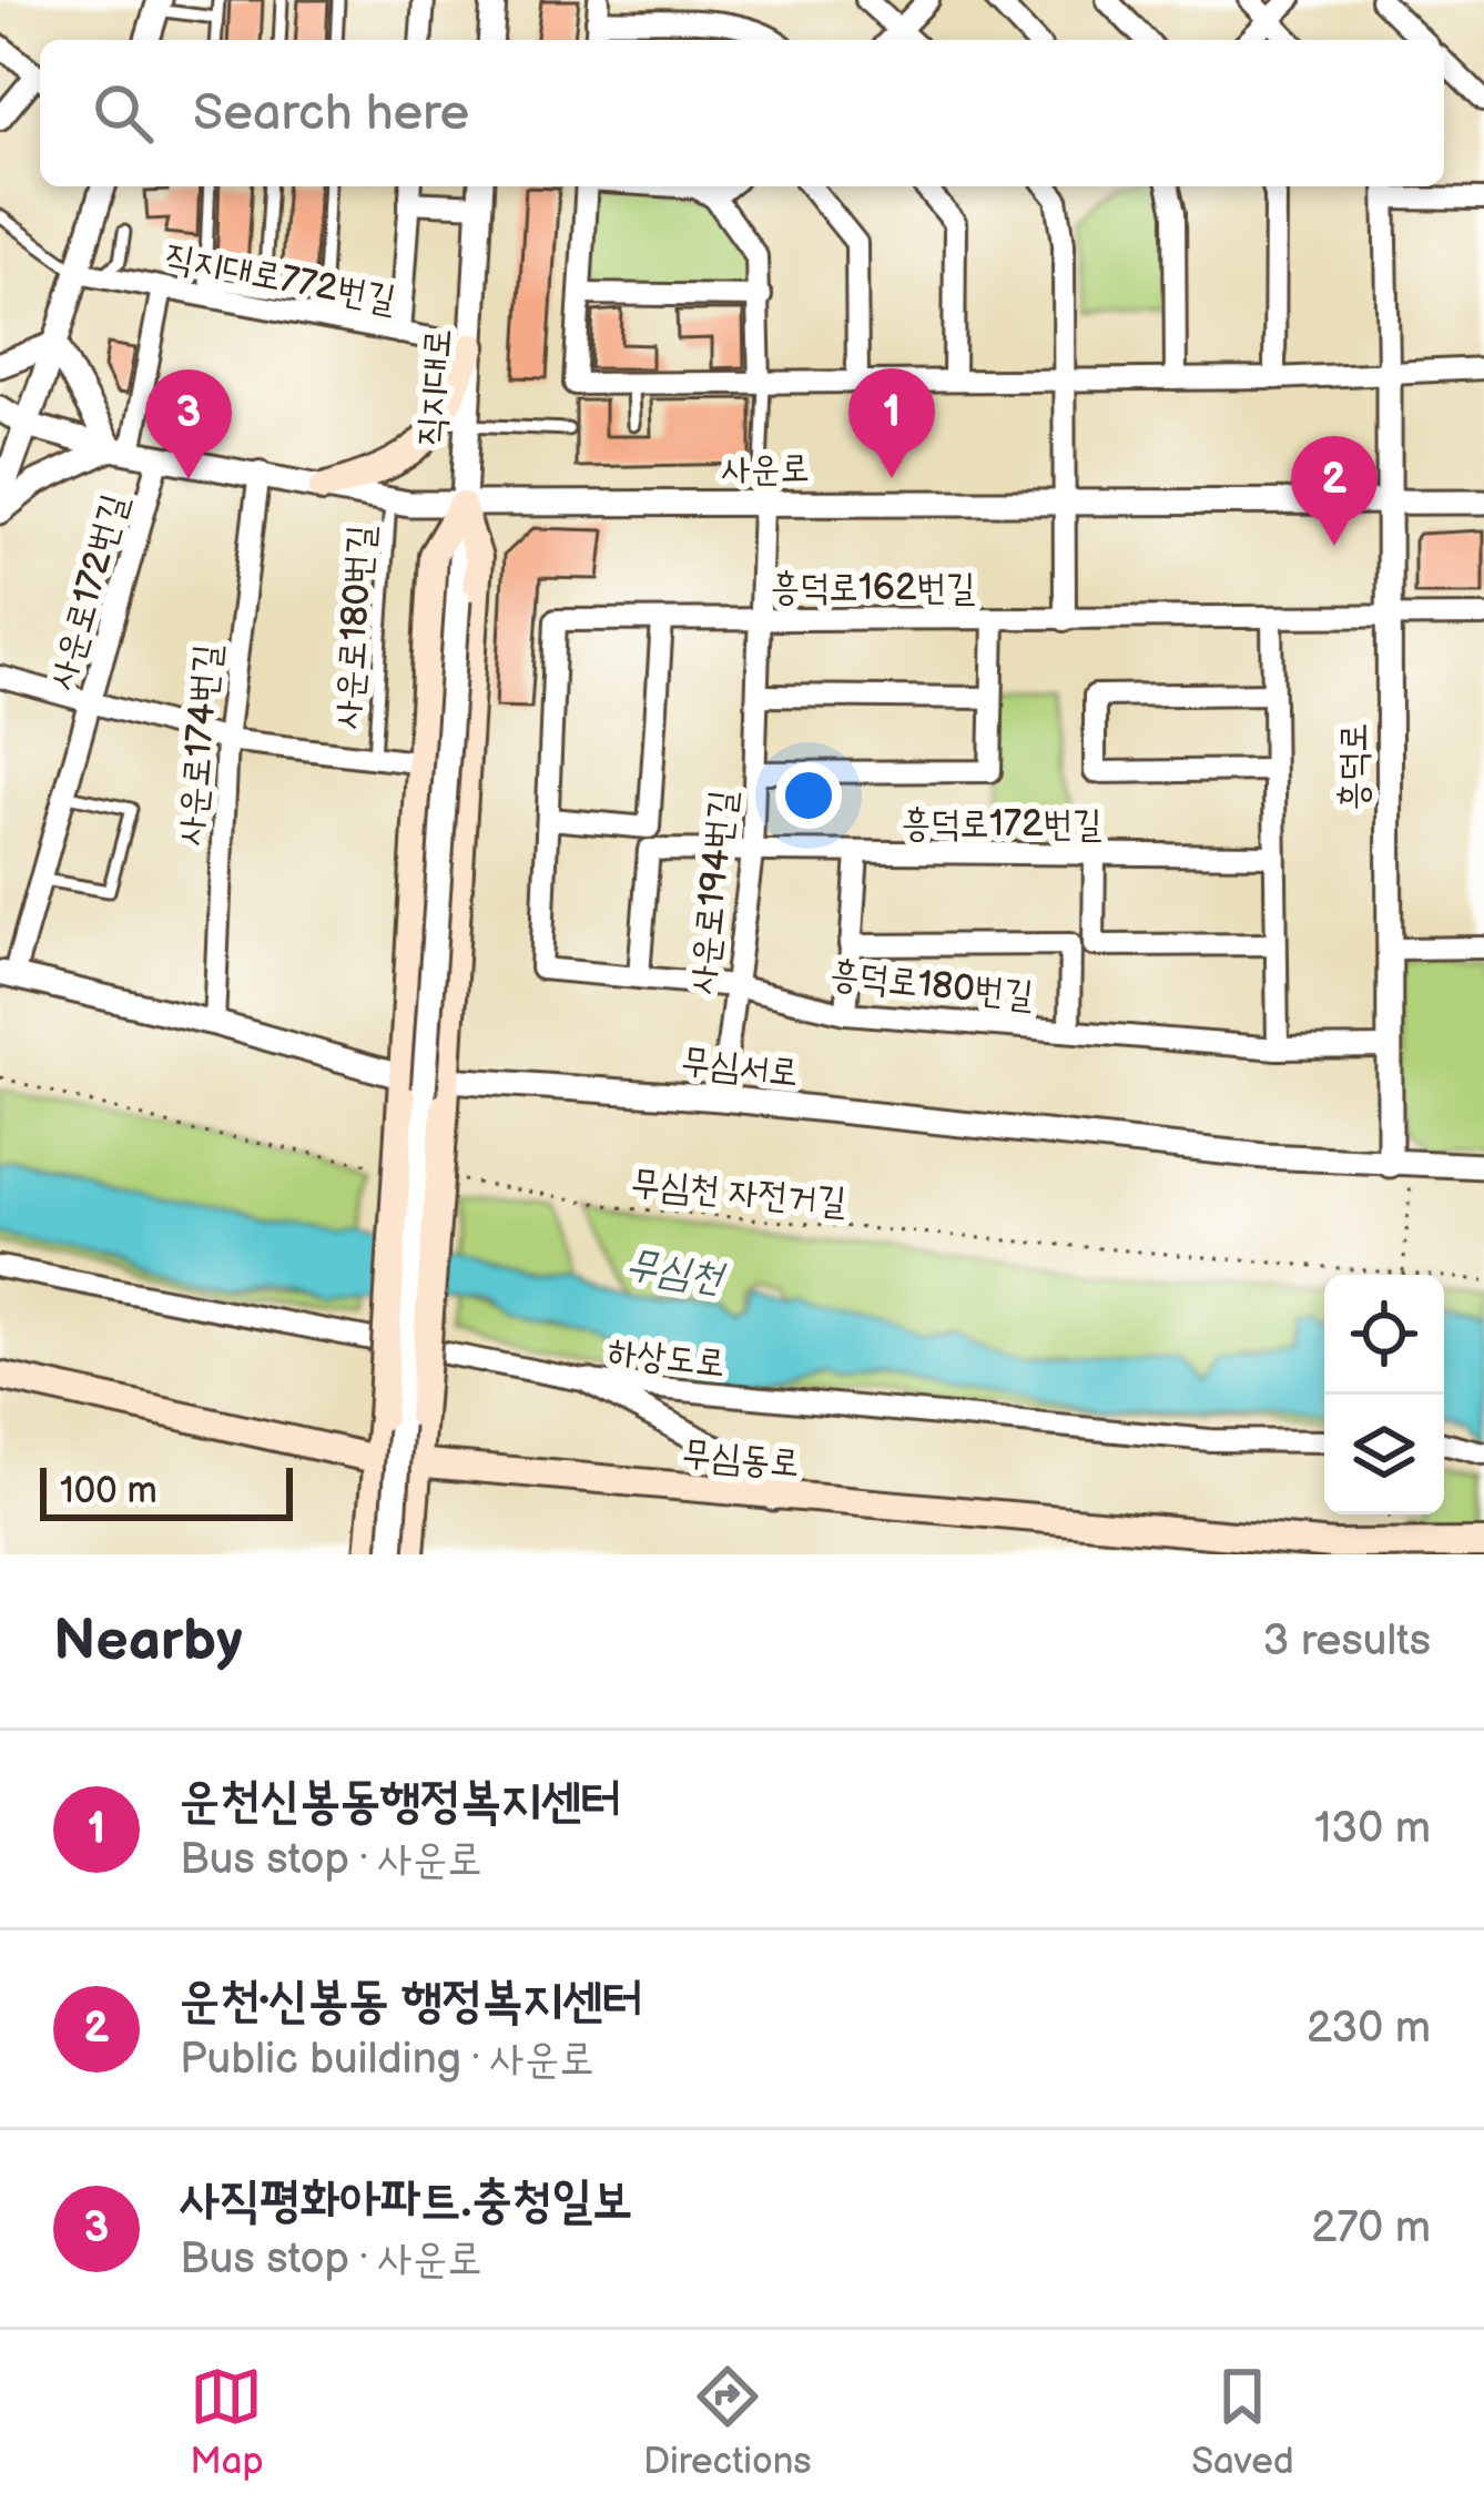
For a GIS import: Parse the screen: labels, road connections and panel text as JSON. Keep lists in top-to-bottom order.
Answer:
{
  "streets": {
    "main road": ["무심동로"],
    "street": [
      "직지대로772번길",
      "직지대로",
      "사운로",
      "흥덕로162번길",
      "사운로172번길",
      "사운로174번길",
      "흥덕로",
      "흥덕로172번길",
      "사운로194번길",
      "흥덕로180번길",
      "무심서로",
      "하상도로"
    ],
    "lane": ["사운로180번길"],
    "path": ["무심천 자전거길"]
  },
  "crossings": [
    ["직지대로772번길", "직지대로"],
    ["직지대로", "사운로"],
    ["사운로", "사운로172번길"],
    ["사운로", "사운로180번길"],
    ["사운로", "사운로174번길"],
    ["사운로", "흥덕로"],
    ["사운로", "사운로194번길"],
    ["흥덕로162번길", "흥덕로"],
    ["흥덕로162번길", "사운로194번길"],
    ["흥덕로162번길", "흥덕로180번길"],
    ["사운로172번길", "무심서로"],
    ["사운로174번길", "무심서로"],
    ["흥덕로", "흥덕로180번길"],
    ["흥덕로", "무심서로"],
    ["흥덕로172번길", "사운로194번길"],
    ["흥덕로172번길", "흥덕로180번길"],
    ["사운로194번길", "흥덕로180번길"],
    ["사운로194번길", "무심서로"]
  ],
  "water": ["무심천"],
  "scale_bar": "100 m",
  "page": {
    "search": "Search here",
    "pins": ["1", "3", "2"],
    "scale": "100 m",
    "heading": ["Nearby", "3 results"],
    "list": [
      {
        "mark": "1",
        "name": "운천신봉동행정복지센터",
        "note": "Bus stop · 사운로",
        "value": "130 m"
      },
      {
        "mark": "2",
        "name": "운천·신봉동 행정복지센터",
        "note": "Public building · 사운로",
        "value": "230 m"
      },
      {
        "mark": "3",
        "name": "사직평화아파트.충청일보",
        "note": "Bus stop · 사운로",
        "value": "270 m"
      }
    ],
    "nav": ["Map", "Directions", "Saved"]
  }
}
